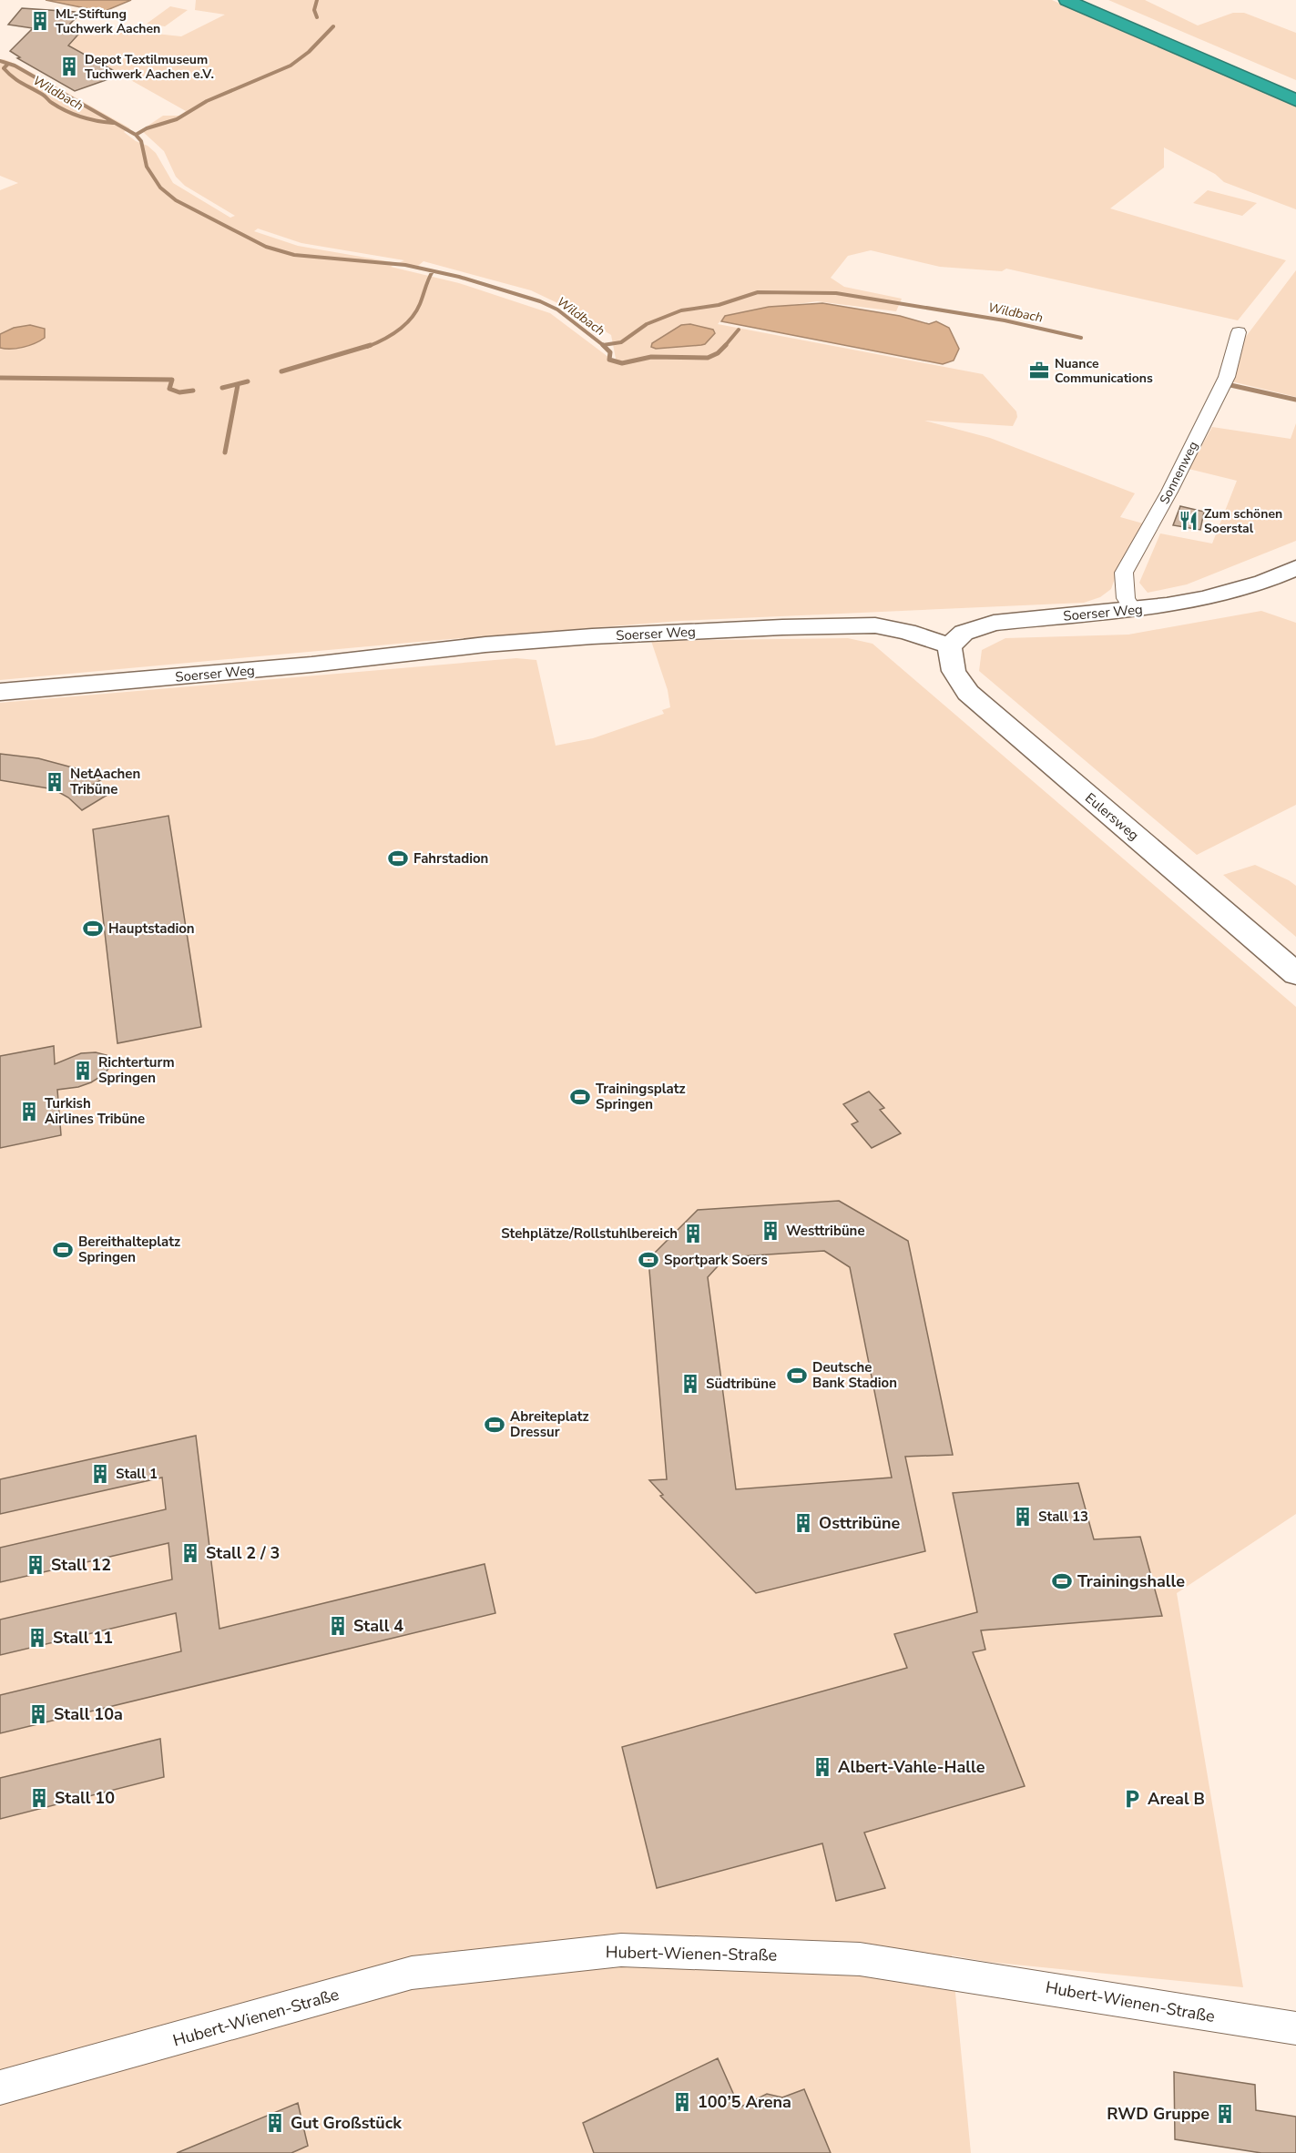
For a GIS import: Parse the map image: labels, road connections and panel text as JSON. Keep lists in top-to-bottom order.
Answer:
{
  "streets": {
    "street": [
      "Sonnenweg",
      "Soerser Weg",
      "Eulersweg",
      "Hubert-Wienen-Straße"
    ]
  },
  "crossings": [
    ["Sonnenweg", "Soerser Weg"],
    ["Soerser Weg", "Eulersweg"]
  ],
  "water": ["Wildbach"],
  "places": {
    "building": [
      "ML-Stiftung Tuchwerk Aachen",
      "Depot Textilmuseum Tuchwerk Aachen e.V.",
      "NetAachen Tribüne",
      "Richterturm Springen",
      "Turkish Airlines Tribüne",
      "Westtribüne",
      "Stehplätze/Rollstuhlbereich",
      "Südtribüne",
      "Stall 1",
      "Stall 13",
      "Osttribüne",
      "Stall 2 / 3",
      "Stall 12",
      "Stall 4",
      "Stall 11",
      "Stall 10a",
      "Albert-Vahle-Halle",
      "Stall 10",
      "100’5 Arena",
      "RWD Gruppe",
      "Gut Großstück"
    ],
    "office": ["Nuance Communications"],
    "restaurant": ["Zum schönen Soerstal"],
    "sports": [
      "Fahrstadion",
      "Hauptstadion",
      "Trainingsplatz Springen",
      "Bereithalteplatz Springen",
      "Sportpark Soers",
      "Deutsche Bank Stadion",
      "Abreiteplatz Dressur",
      "Trainingshalle"
    ],
    "parking": ["Areal B"]
  }
}
